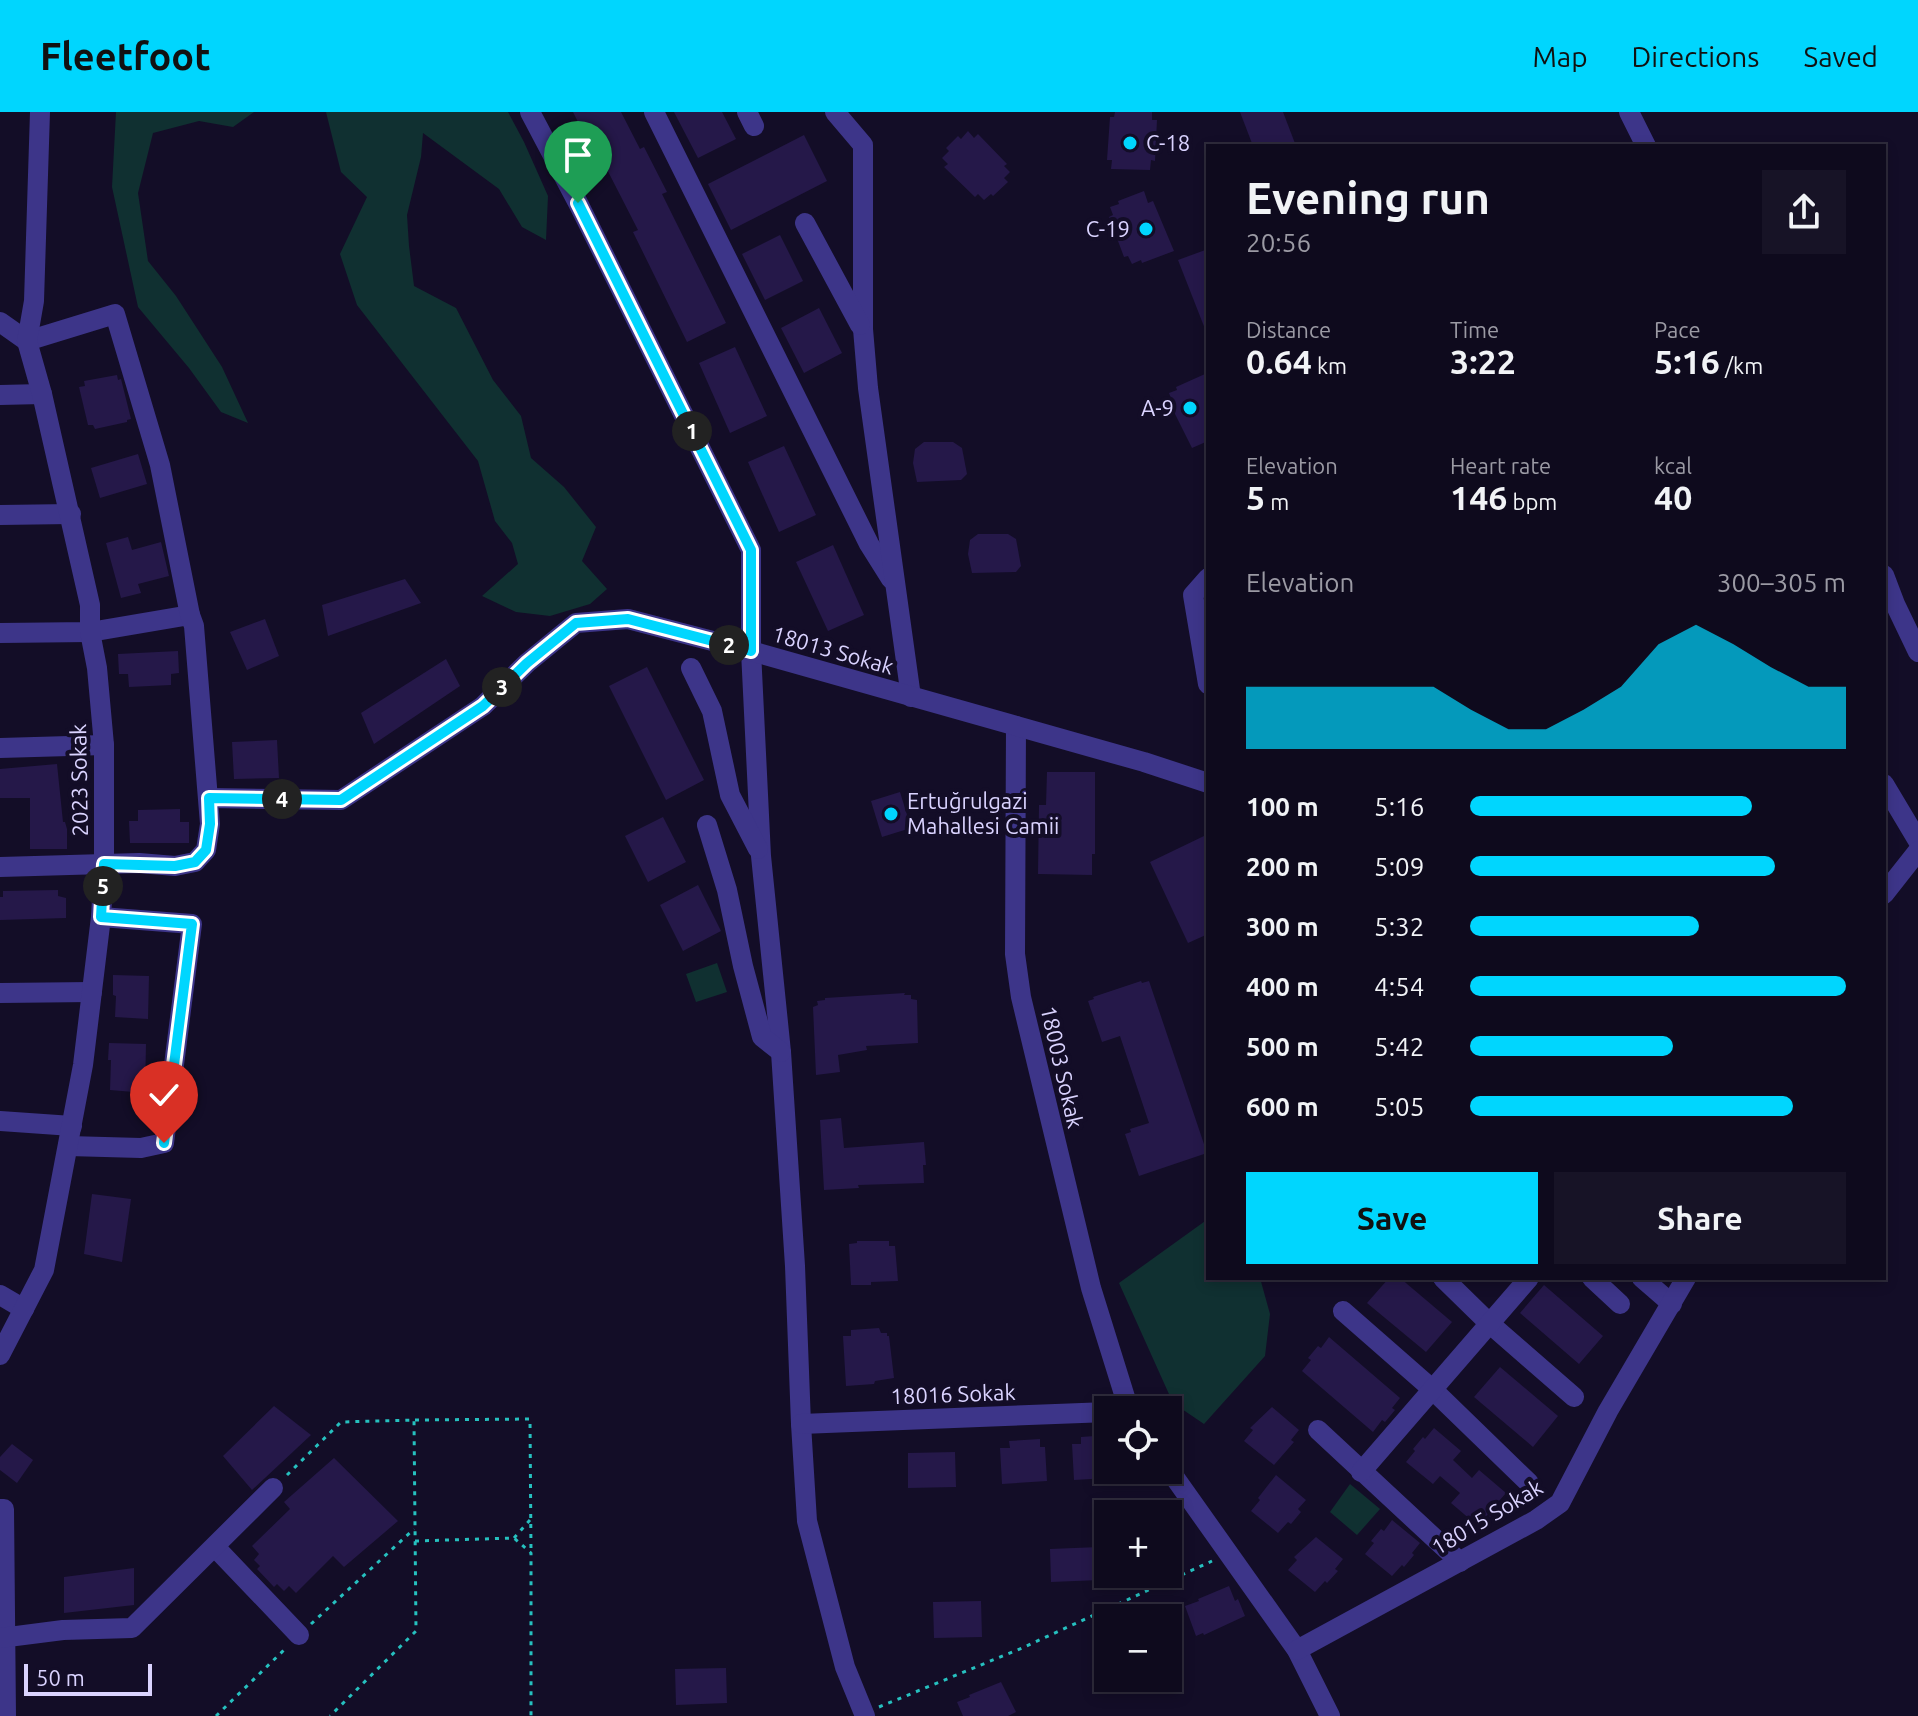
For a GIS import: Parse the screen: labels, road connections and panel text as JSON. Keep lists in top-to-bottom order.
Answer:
{
  "streets": {
    "street": [
      "18013 Sokak",
      "2023 Sokak",
      "18003 Sokak",
      "18016 Sokak",
      "18015 Sokak"
    ]
  },
  "crossings": [
    ["18013 Sokak", "18003 Sokak"]
  ],
  "places": [
    "C-18",
    "C-19",
    "A-9",
    "Ertuğrulgazi Mahallesi Camii"
  ],
  "scale_bar": "50 m",
  "page": {
    "header": "Fleetfoot",
    "nav": ["Map", "Directions", "Saved"],
    "heading": ["Evening run", "20:56"],
    "stats": [
      ["Distance", "0.64 km"],
      ["Time", "3:22"],
      ["Pace", "5:16 /km"],
      ["Elevation", "5 m"],
      ["Heart rate", "146 bpm"],
      ["kcal", "40"]
    ],
    "pins": [
      "1",
      "2",
      "3",
      "4",
      "5"
    ],
    "chart": ["Elevation", "300–305 m"],
    "list": [
      {
        "name": "100 m",
        "note": "5:16"
      },
      {
        "name": "200 m",
        "note": "5:09"
      },
      {
        "name": "300 m",
        "note": "5:32"
      },
      {
        "name": "400 m",
        "note": "4:54"
      },
      {
        "name": "500 m",
        "note": "5:42"
      },
      {
        "name": "600 m",
        "note": "5:05"
      }
    ],
    "buttons": ["Save", "Share"],
    "map_buttons": ["+", "−"],
    "scale": "50 m"
  }
}
